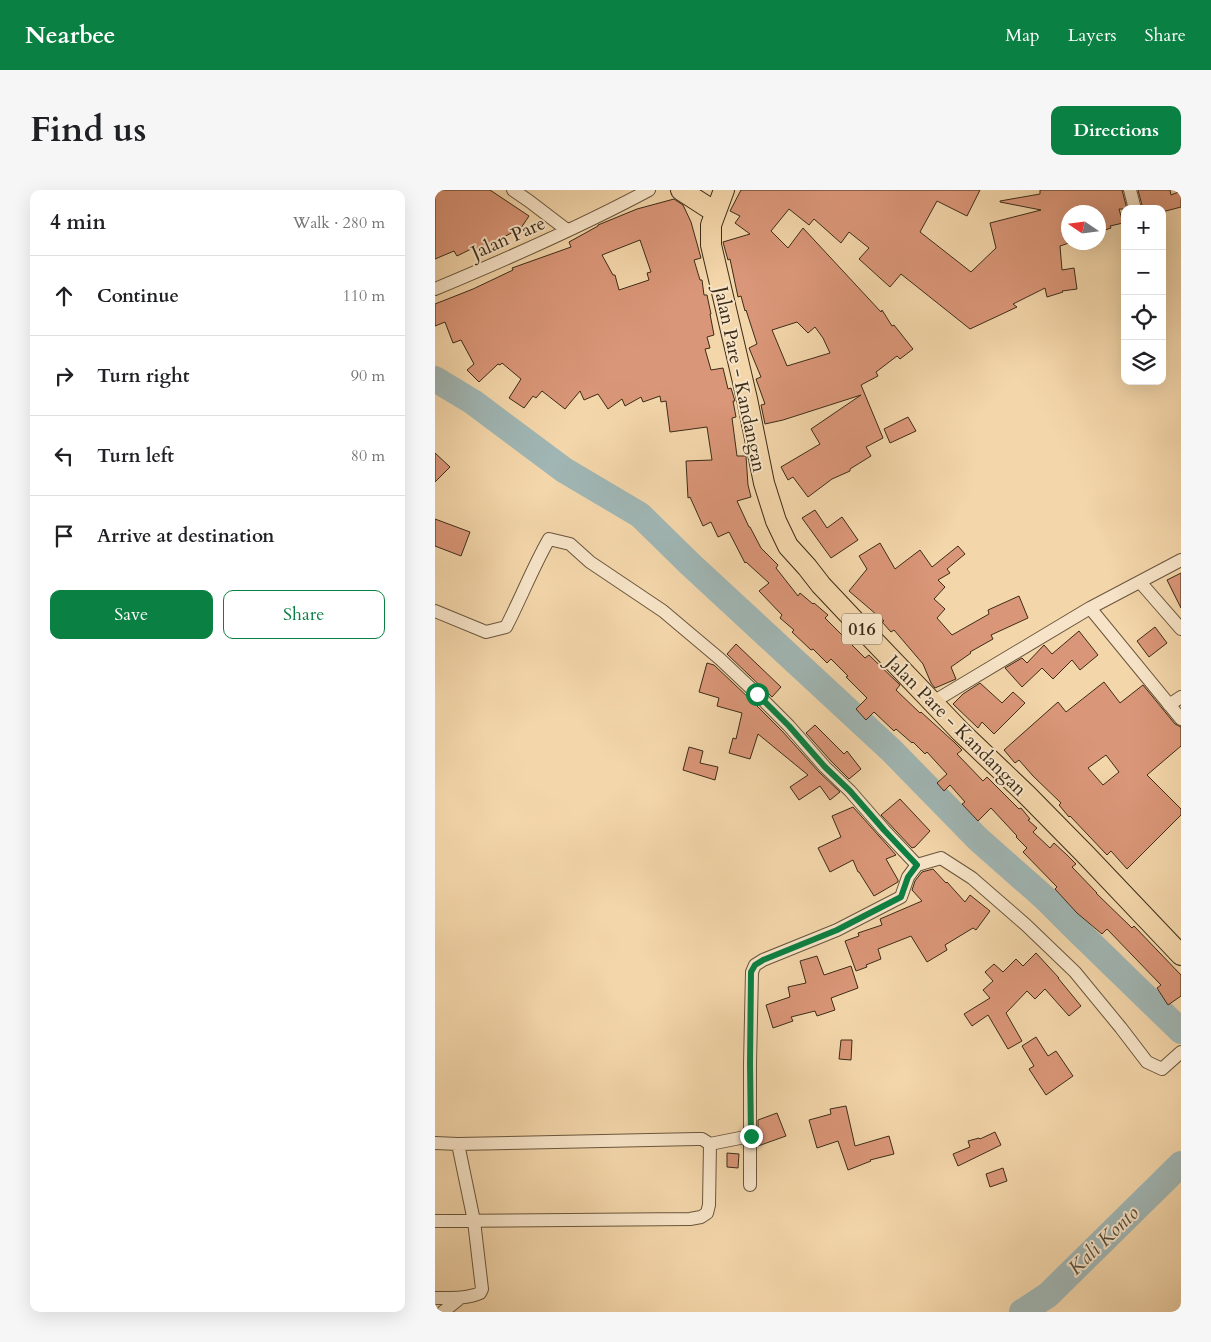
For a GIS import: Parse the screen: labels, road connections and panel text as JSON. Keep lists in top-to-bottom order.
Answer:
{
  "streets": {
    "main road": ["Jalan Pare - Kandangan", "016"],
    "street": ["Jalan Pare"]
  },
  "water": ["Kali Konto"],
  "north": "left",
  "page": {
    "header": "Nearbee",
    "nav": ["Map", "Layers", "Share"],
    "title": "Find us",
    "buttons": [
      "Directions",
      ["Save", "Share"]
    ],
    "heading": ["4 min", "Walk · 280 m"],
    "map_buttons": ["+", "−"],
    "list": [
      ["Continue", "110 m"],
      ["Turn right", "90 m"],
      ["Turn left", "80 m"],
      "Arrive at destination"
    ]
  }
}
